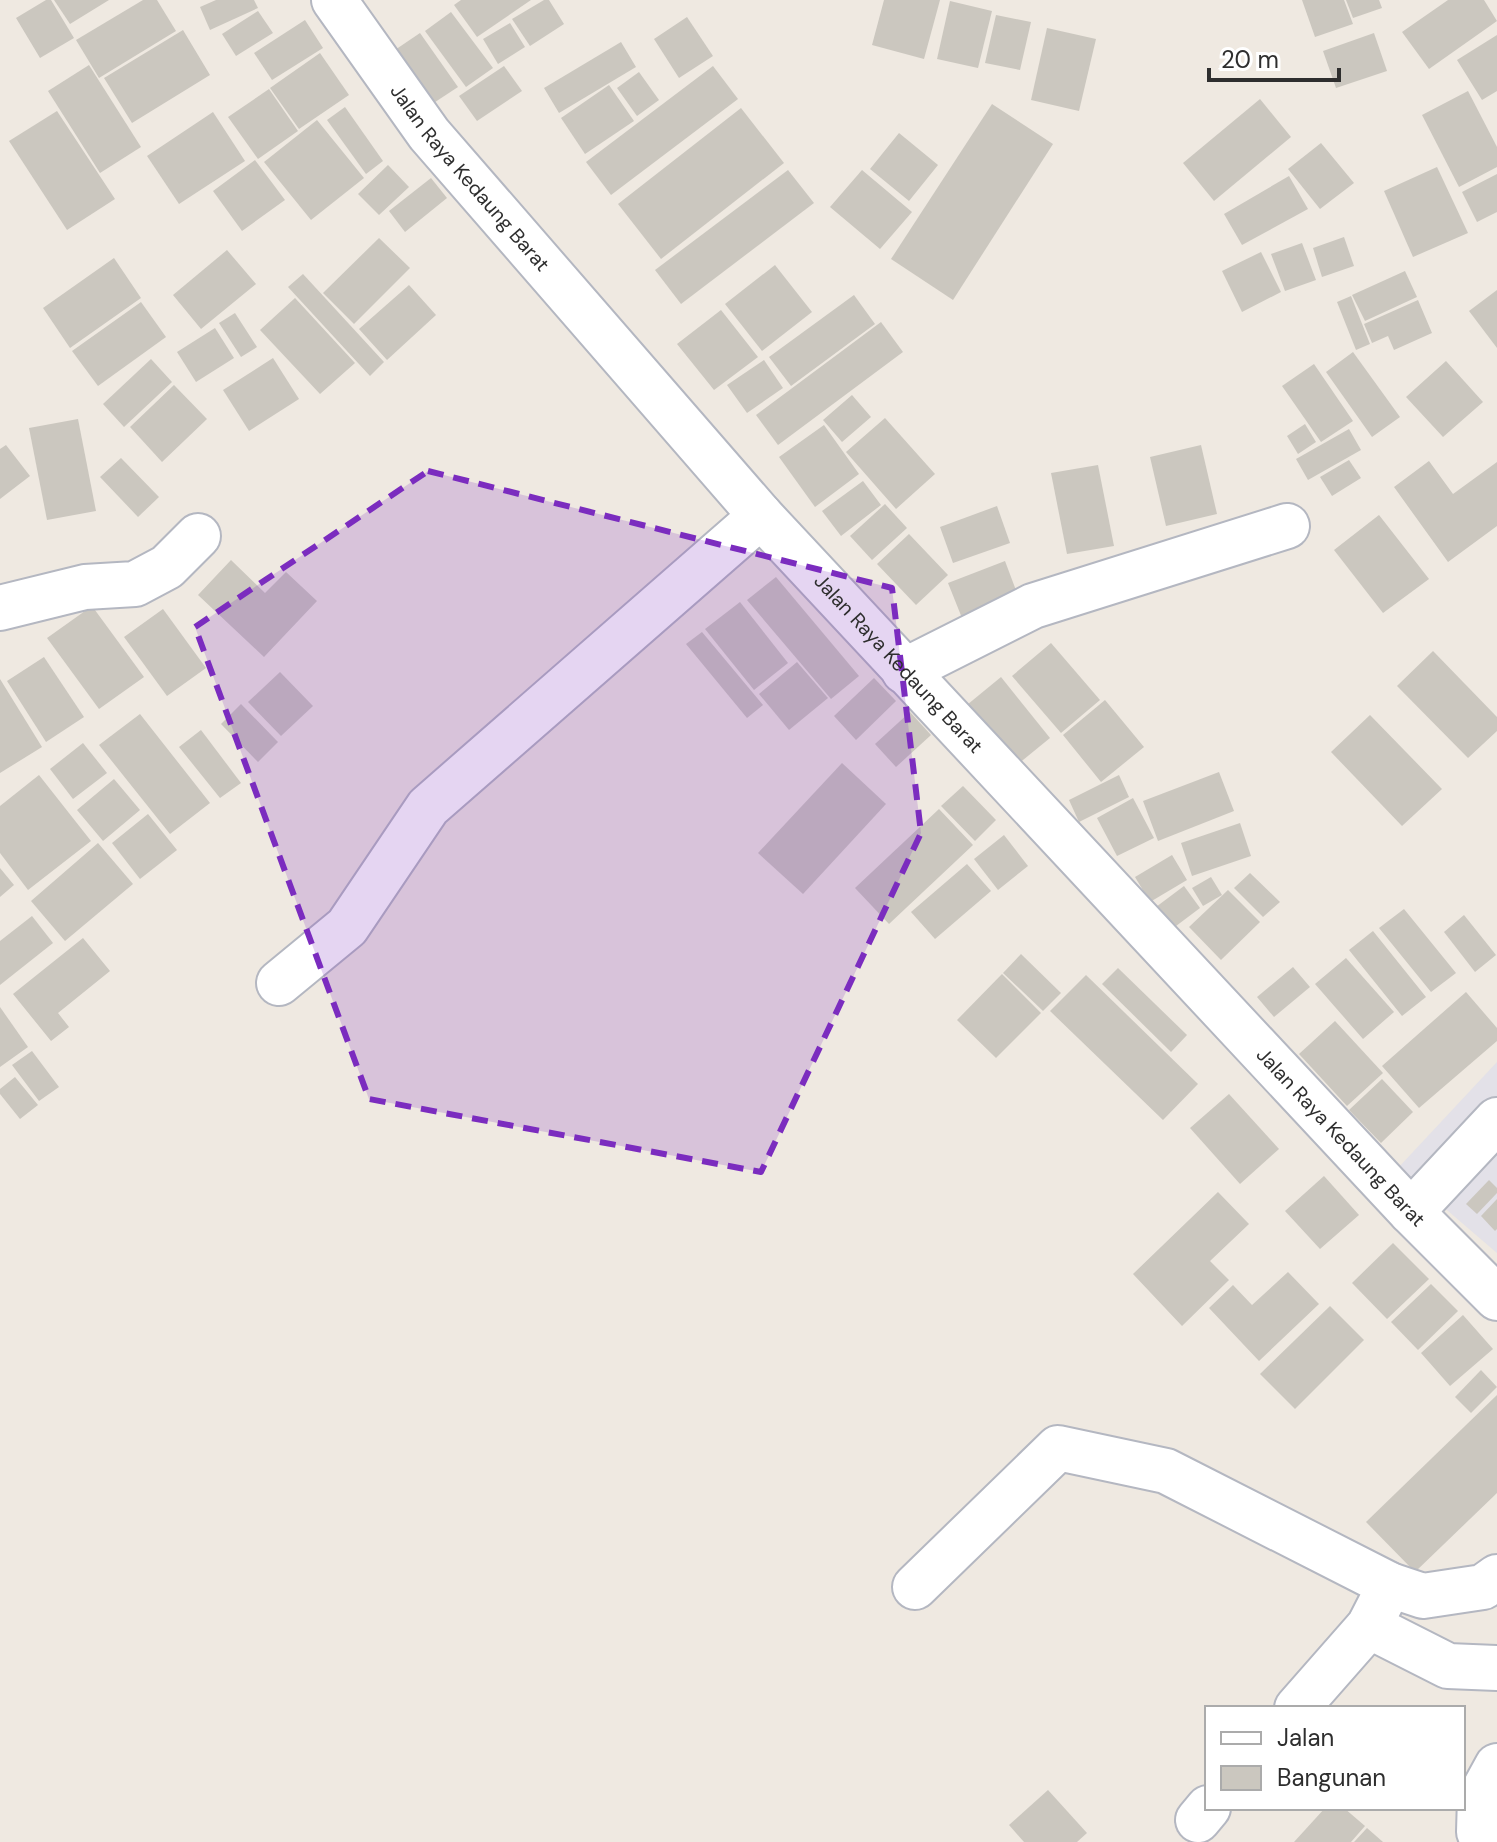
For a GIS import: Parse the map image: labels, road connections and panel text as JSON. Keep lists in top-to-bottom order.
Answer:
{
  "streets": {
    "street": ["Jalan Raya Kedaung Barat"]
  },
  "legend": ["Jalan", "Bangunan"],
  "scale_bar": "20 m"
}
